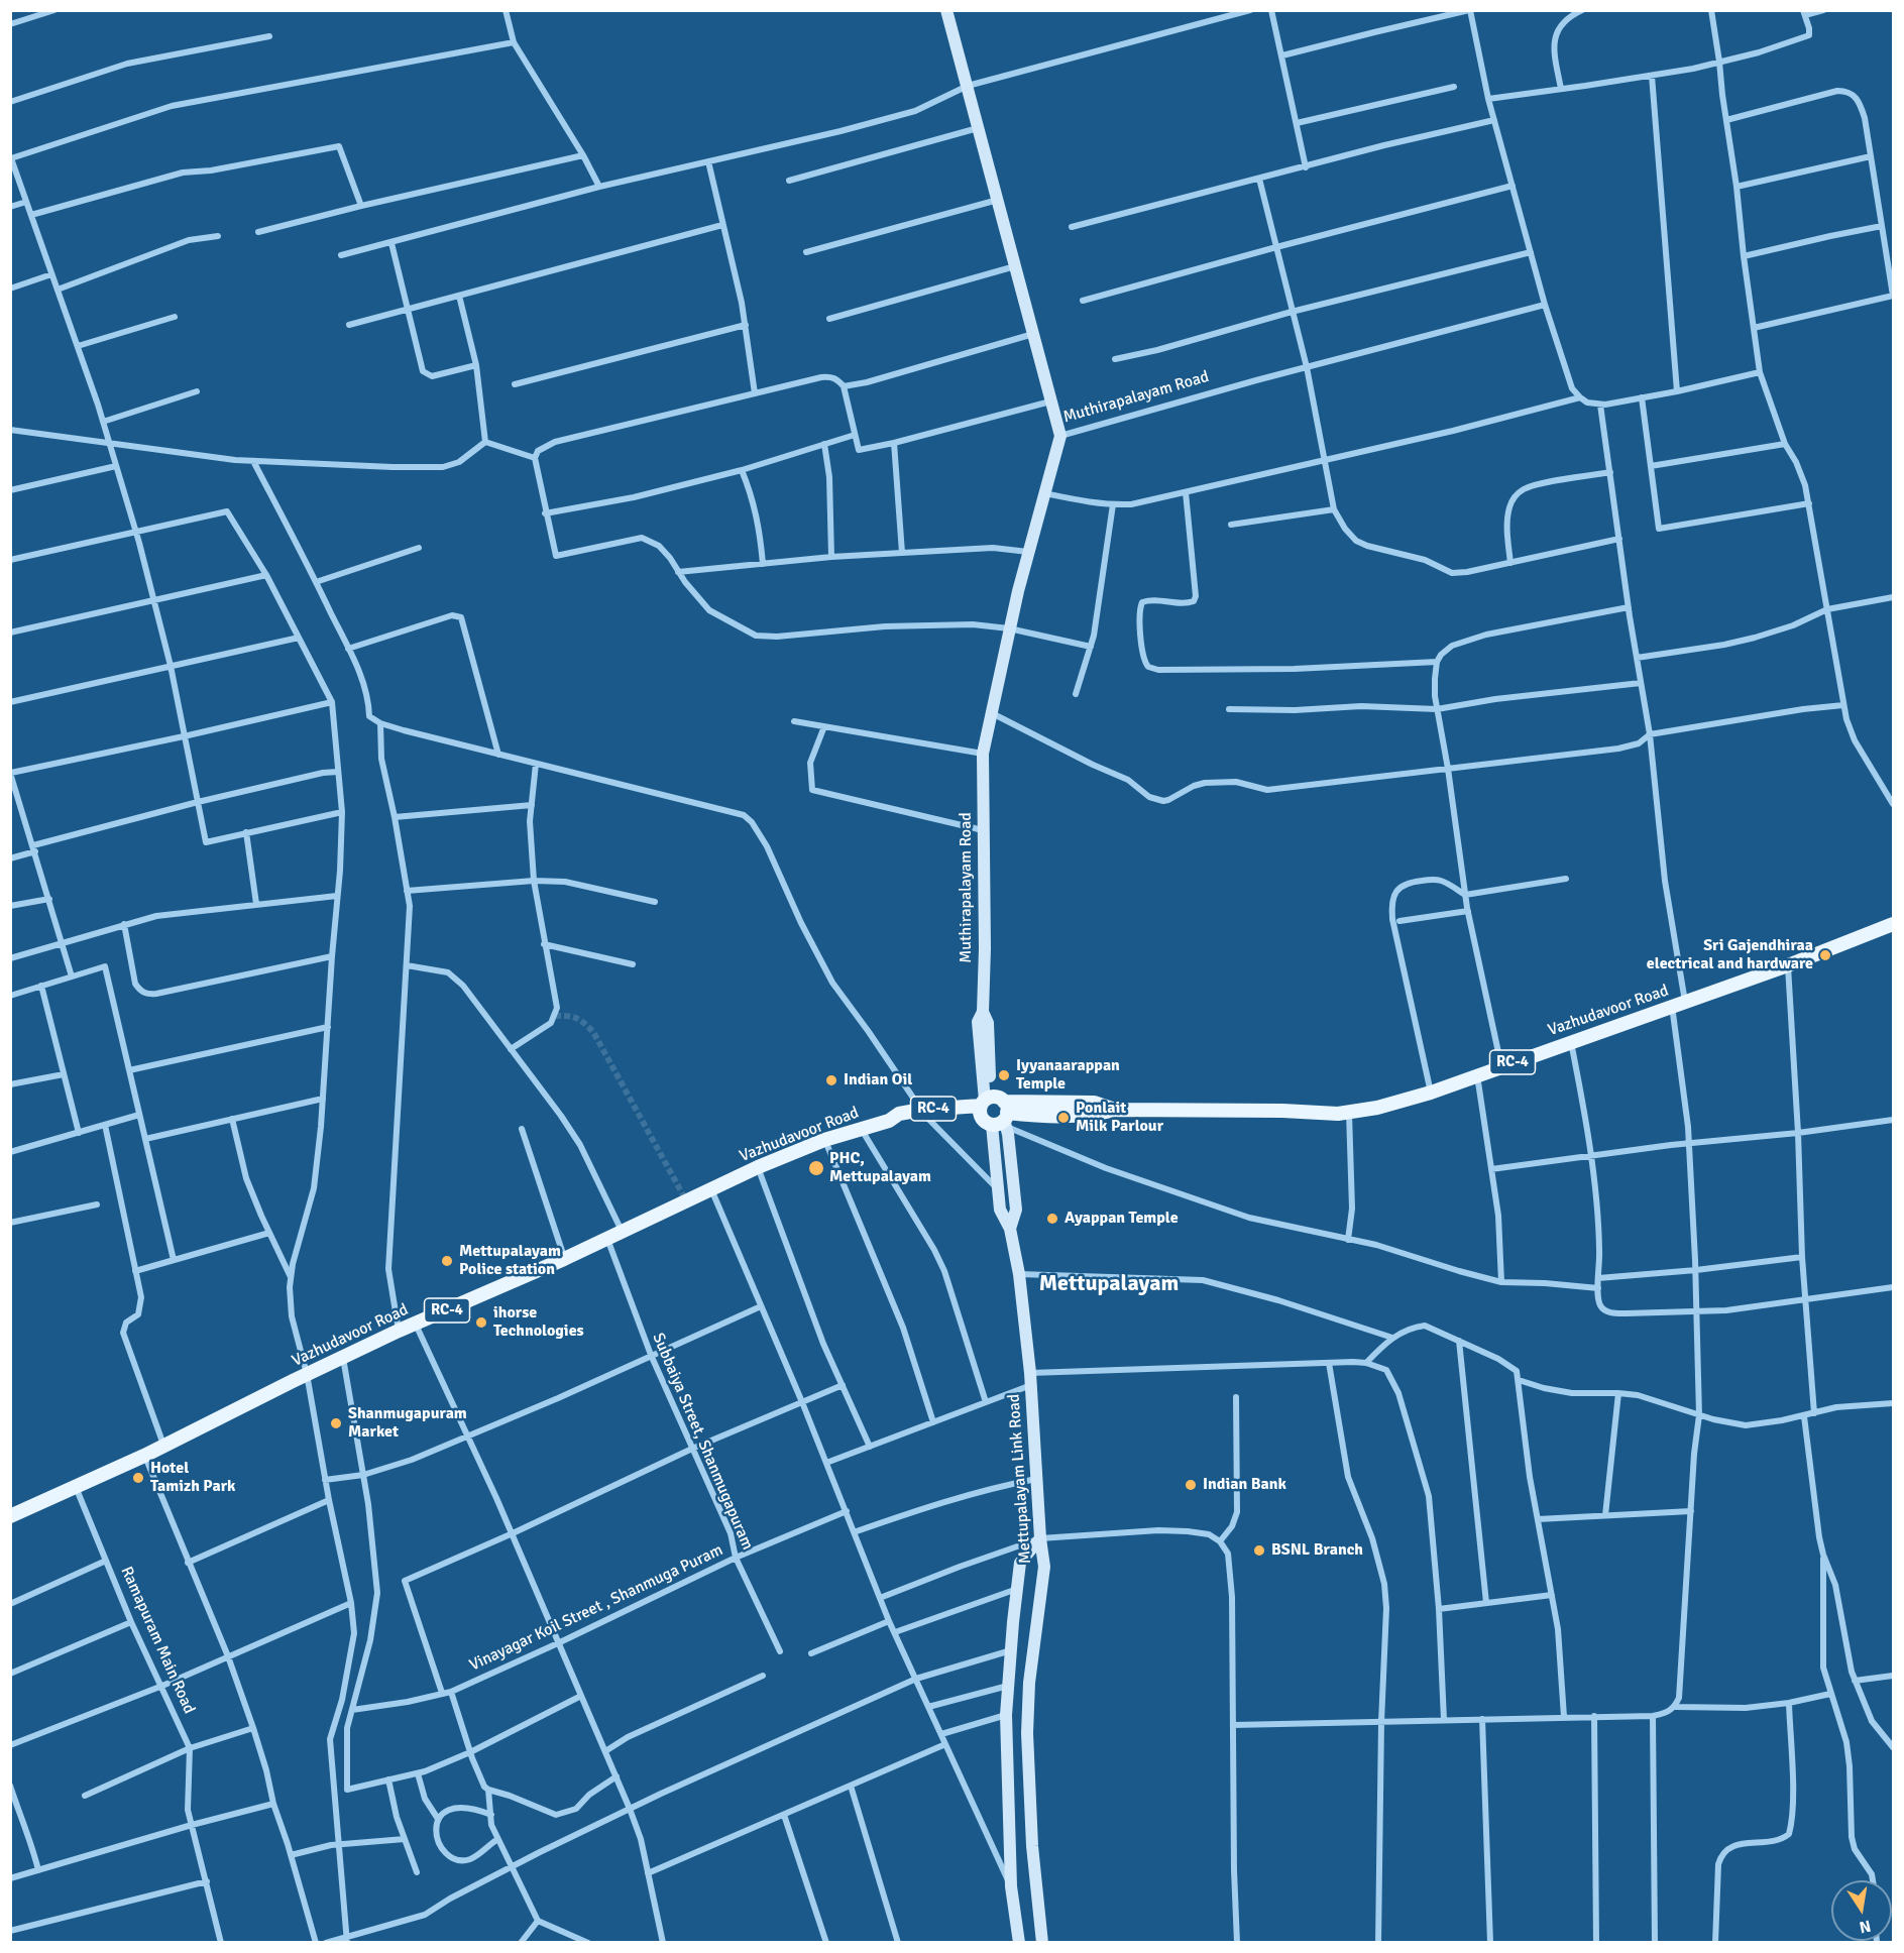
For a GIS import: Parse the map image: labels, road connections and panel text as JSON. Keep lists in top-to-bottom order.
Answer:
{
  "streets": {
    "main road": ["Vazhudavoor Road", "RC-4"],
    "street": [
      "Muthirapalayam Road",
      "Subbaiya Street, Shanmugapuram",
      "Mettupalayam Link Road",
      "Vinayagar Koil Street , Shanmuga Puram",
      "Ramapuram Main Road"
    ]
  },
  "crossings": [
    ["Muthirapalayam Road", "Vazhudavoor Road"],
    ["Muthirapalayam Road", "Mettupalayam Link Road"],
    ["Vazhudavoor Road", "Subbaiya Street, Shanmugapuram"],
    ["Vazhudavoor Road", "Mettupalayam Link Road"],
    ["Vazhudavoor Road", "Ramapuram Main Road"],
    ["Subbaiya Street, Shanmugapuram", "Vinayagar Koil Street , Shanmuga Puram"]
  ],
  "districts": ["Mettupalayam"],
  "places": [
    "Sri Gajendhiraa electrical and hardware",
    "Iyyanaarappan Temple",
    "Indian Oil",
    "Ponlait Milk Parlour",
    "PHC, Mettupalayam",
    "Ayappan Temple",
    "Mettupalayam Police station",
    "ihorse Technologies",
    "Shanmugapuram Market",
    "Hotel Tamizh Park",
    "Indian Bank",
    "BSNL Branch"
  ],
  "north": "bottom"
}
